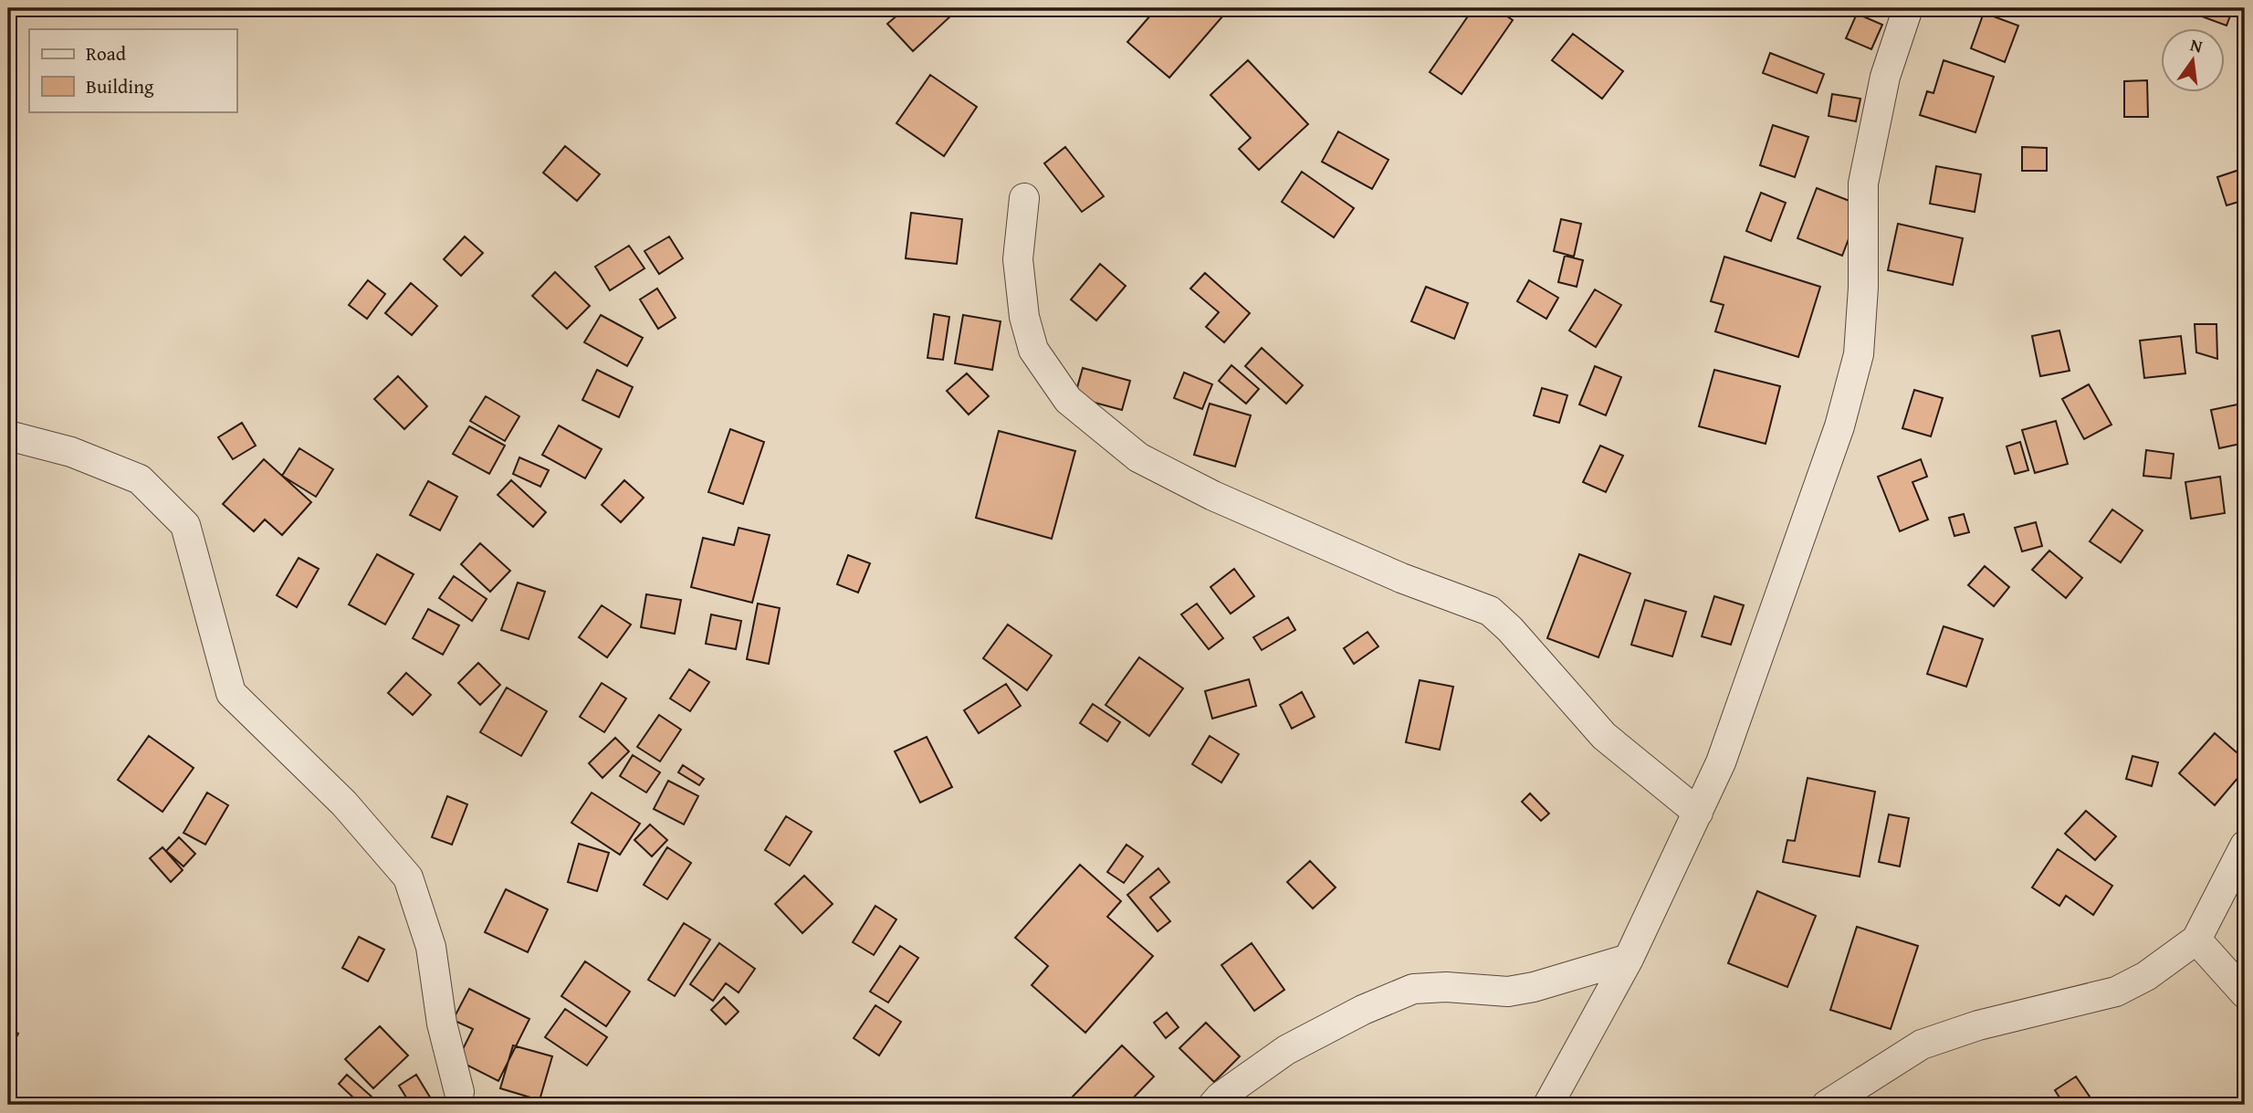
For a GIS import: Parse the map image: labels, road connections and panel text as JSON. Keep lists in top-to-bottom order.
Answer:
{
  "legend": ["Road", "Building"],
  "north": "top"
}
